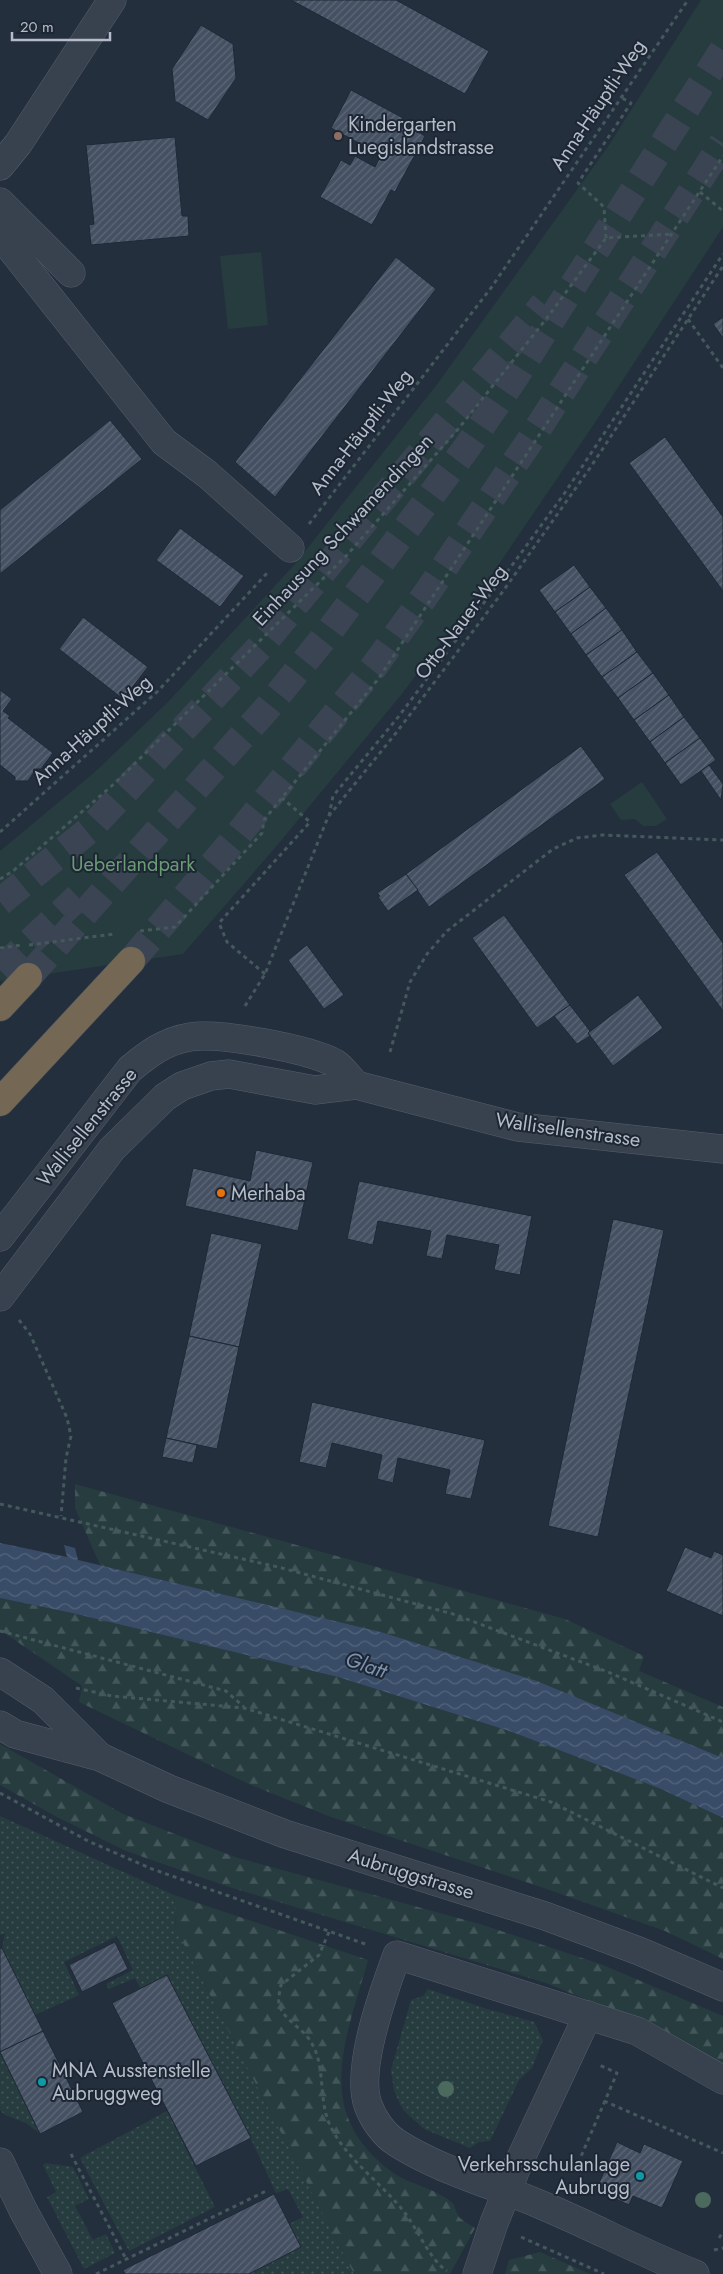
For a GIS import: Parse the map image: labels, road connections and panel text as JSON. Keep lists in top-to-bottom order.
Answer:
{
  "streets": {
    "street": ["Wallisellenstrasse", "Aubruggstrasse"],
    "path": ["Anna-Häuptli-Weg", "Einhausung Schwamendingen", "Otto-Nauer-Weg"]
  },
  "water": ["Glatt"],
  "parks": ["Ueberlandpark"],
  "places": [
    "Kindergarten Luegislandstrasse",
    "Merhaba",
    "MNA Ausstenstelle Aubruggweg",
    "Verkehrsschulanlage Aubrugg"
  ],
  "scale_bar": "20 m"
}
